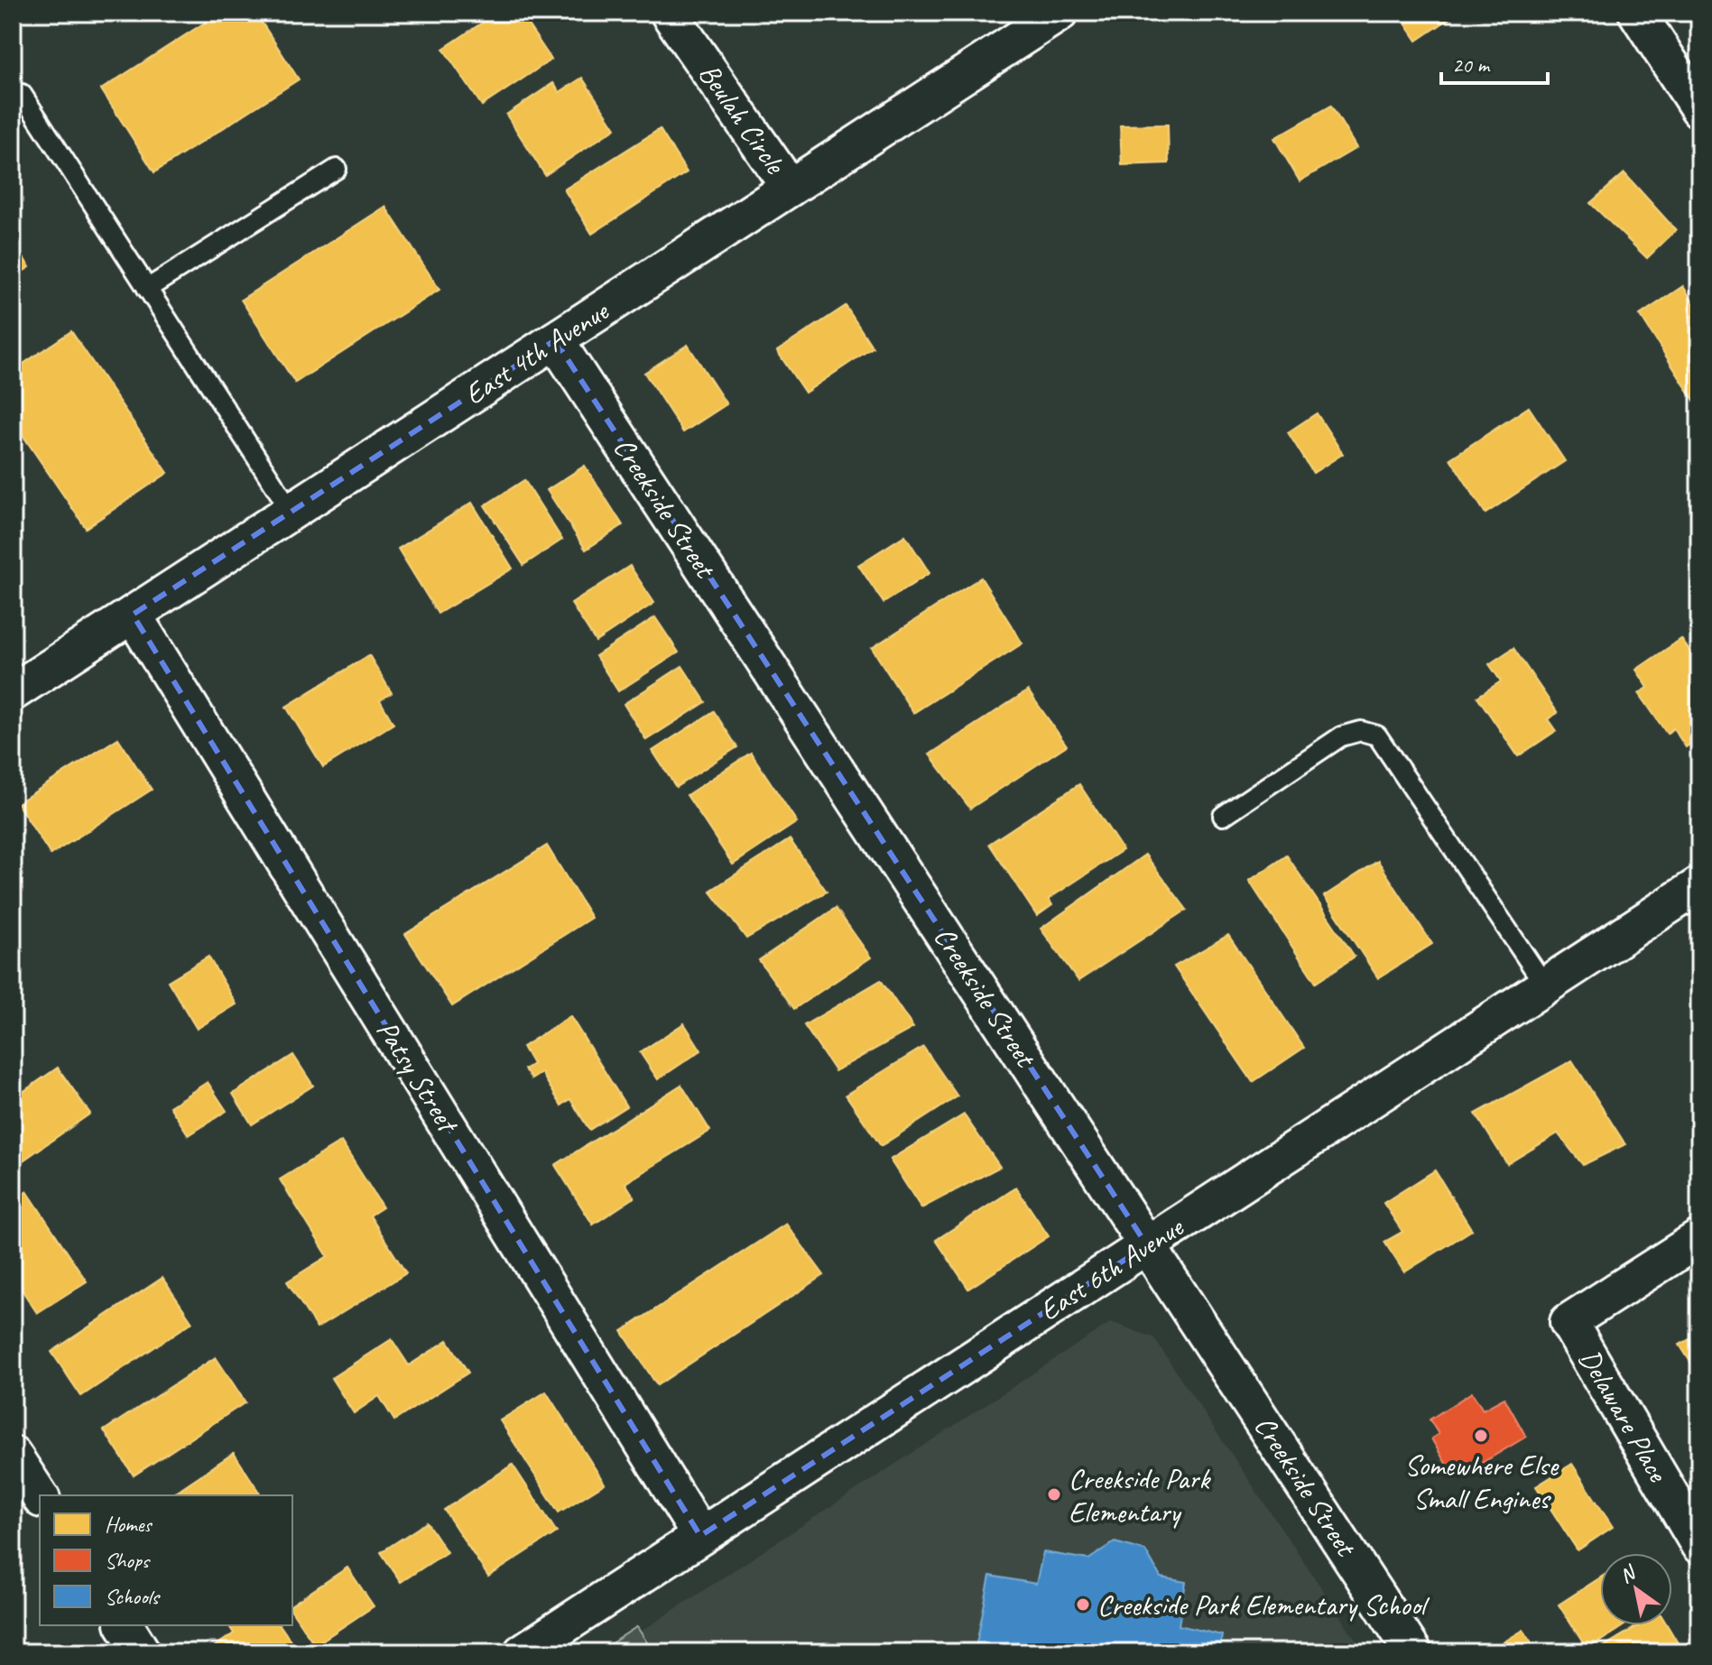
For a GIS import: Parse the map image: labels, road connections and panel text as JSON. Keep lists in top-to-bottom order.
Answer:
{
  "streets": {
    "street": [
      "Beulah Circle",
      "East 4th Avenue",
      "Creekside Street",
      "Patsy Street",
      "East 6th Avenue",
      "Delaware Place"
    ]
  },
  "crossings": [
    ["Beulah Circle", "East 4th Avenue"],
    ["East 4th Avenue", "Creekside Street"],
    ["East 4th Avenue", "Patsy Street"],
    ["Creekside Street", "East 6th Avenue"],
    ["Patsy Street", "East 6th Avenue"]
  ],
  "places": ["Somewhere Else Small Engines", "Creekside Park Elementary", "Creekside Park Elementary School"],
  "legend": ["Homes", "Shops", "Schools"],
  "scale_bar": "20 m",
  "north": "top left"
}
